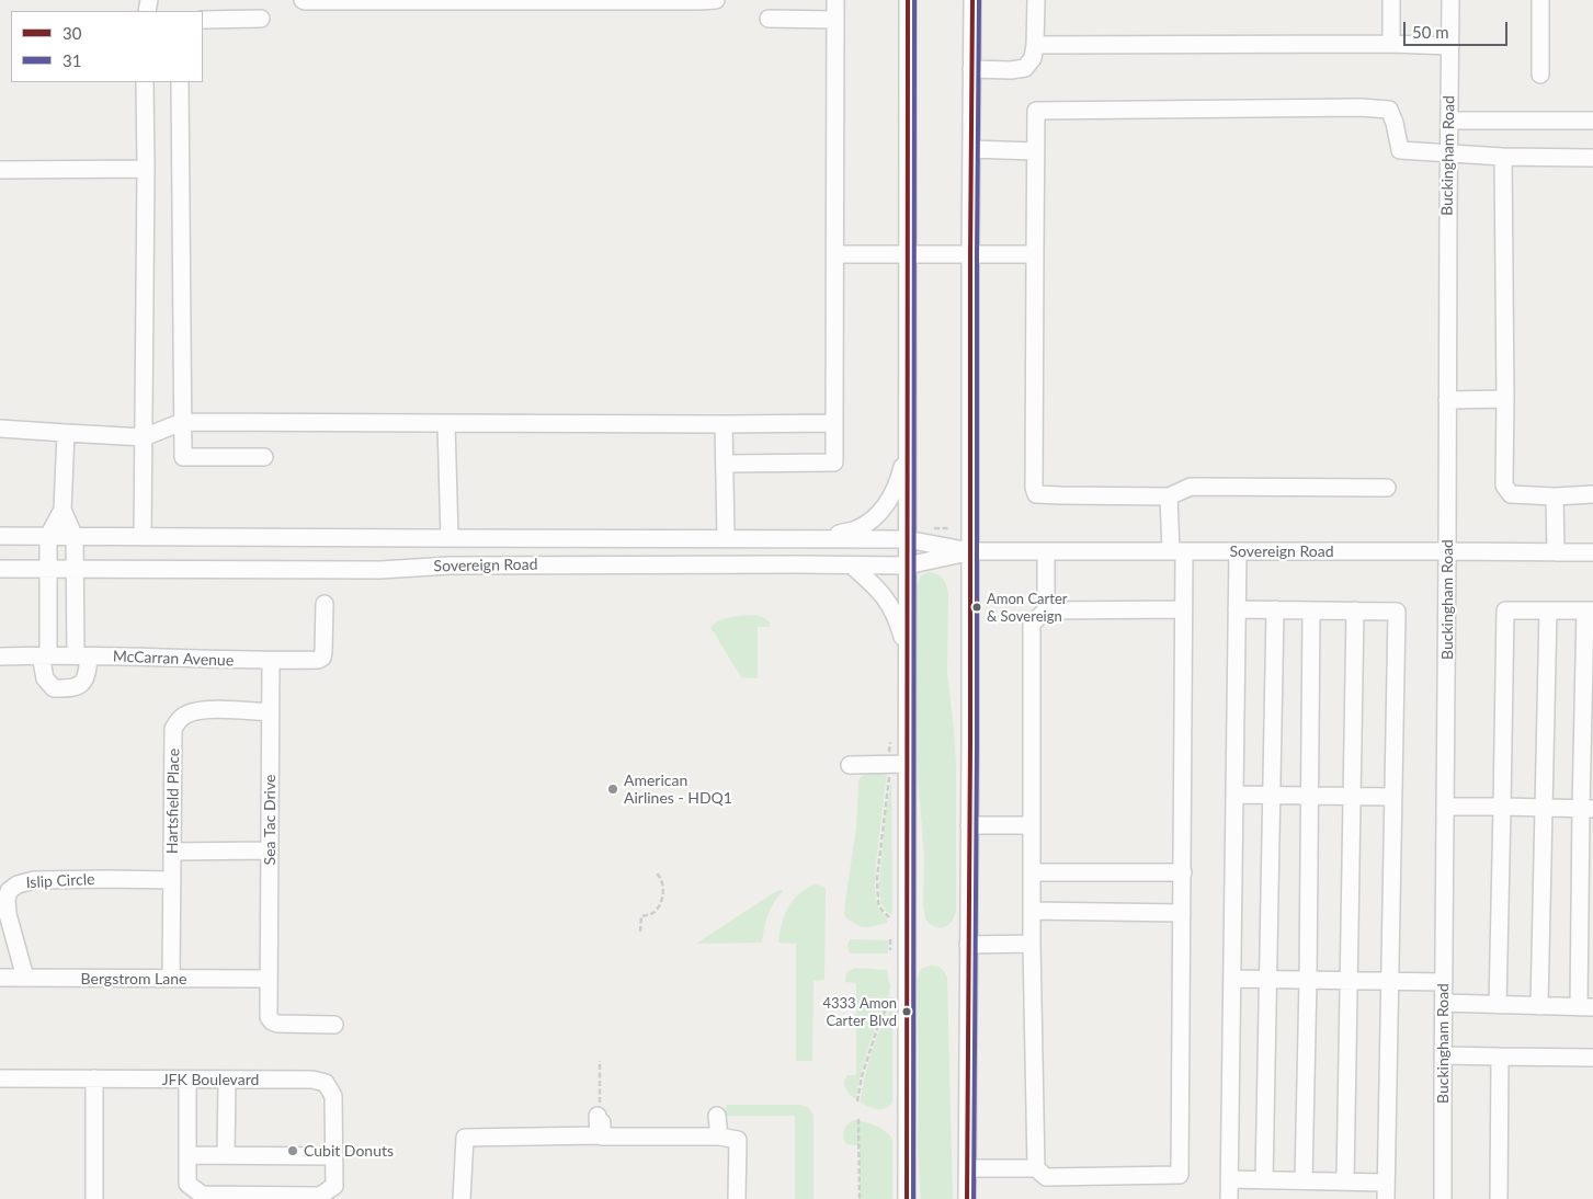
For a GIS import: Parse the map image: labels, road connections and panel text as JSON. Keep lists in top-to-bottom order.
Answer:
{
  "streets": {
    "street": [
      "Buckingham Road",
      "Sovereign Road",
      "McCarran Avenue",
      "Hartsfield Place",
      "Sea Tac Drive",
      "Islip Circle",
      "Bergstrom Lane",
      "JFK Boulevard"
    ]
  },
  "crossings": [
    ["Buckingham Road", "Sovereign Road"],
    ["McCarran Avenue", "Sea Tac Drive"],
    ["Hartsfield Place", "Sea Tac Drive"],
    ["Hartsfield Place", "Islip Circle"],
    ["Hartsfield Place", "Bergstrom Lane"],
    ["Sea Tac Drive", "Bergstrom Lane"],
    ["Islip Circle", "Bergstrom Lane"]
  ],
  "places": [
    "Amon Carter & Sovereign",
    "American Airlines - HDQ1",
    "4333 Amon Carter Blvd",
    "Cubit Donuts"
  ],
  "lines": ["transit line 30", "transit line 31"],
  "legend": ["30", "31"],
  "scale_bar": "50 m"
}
